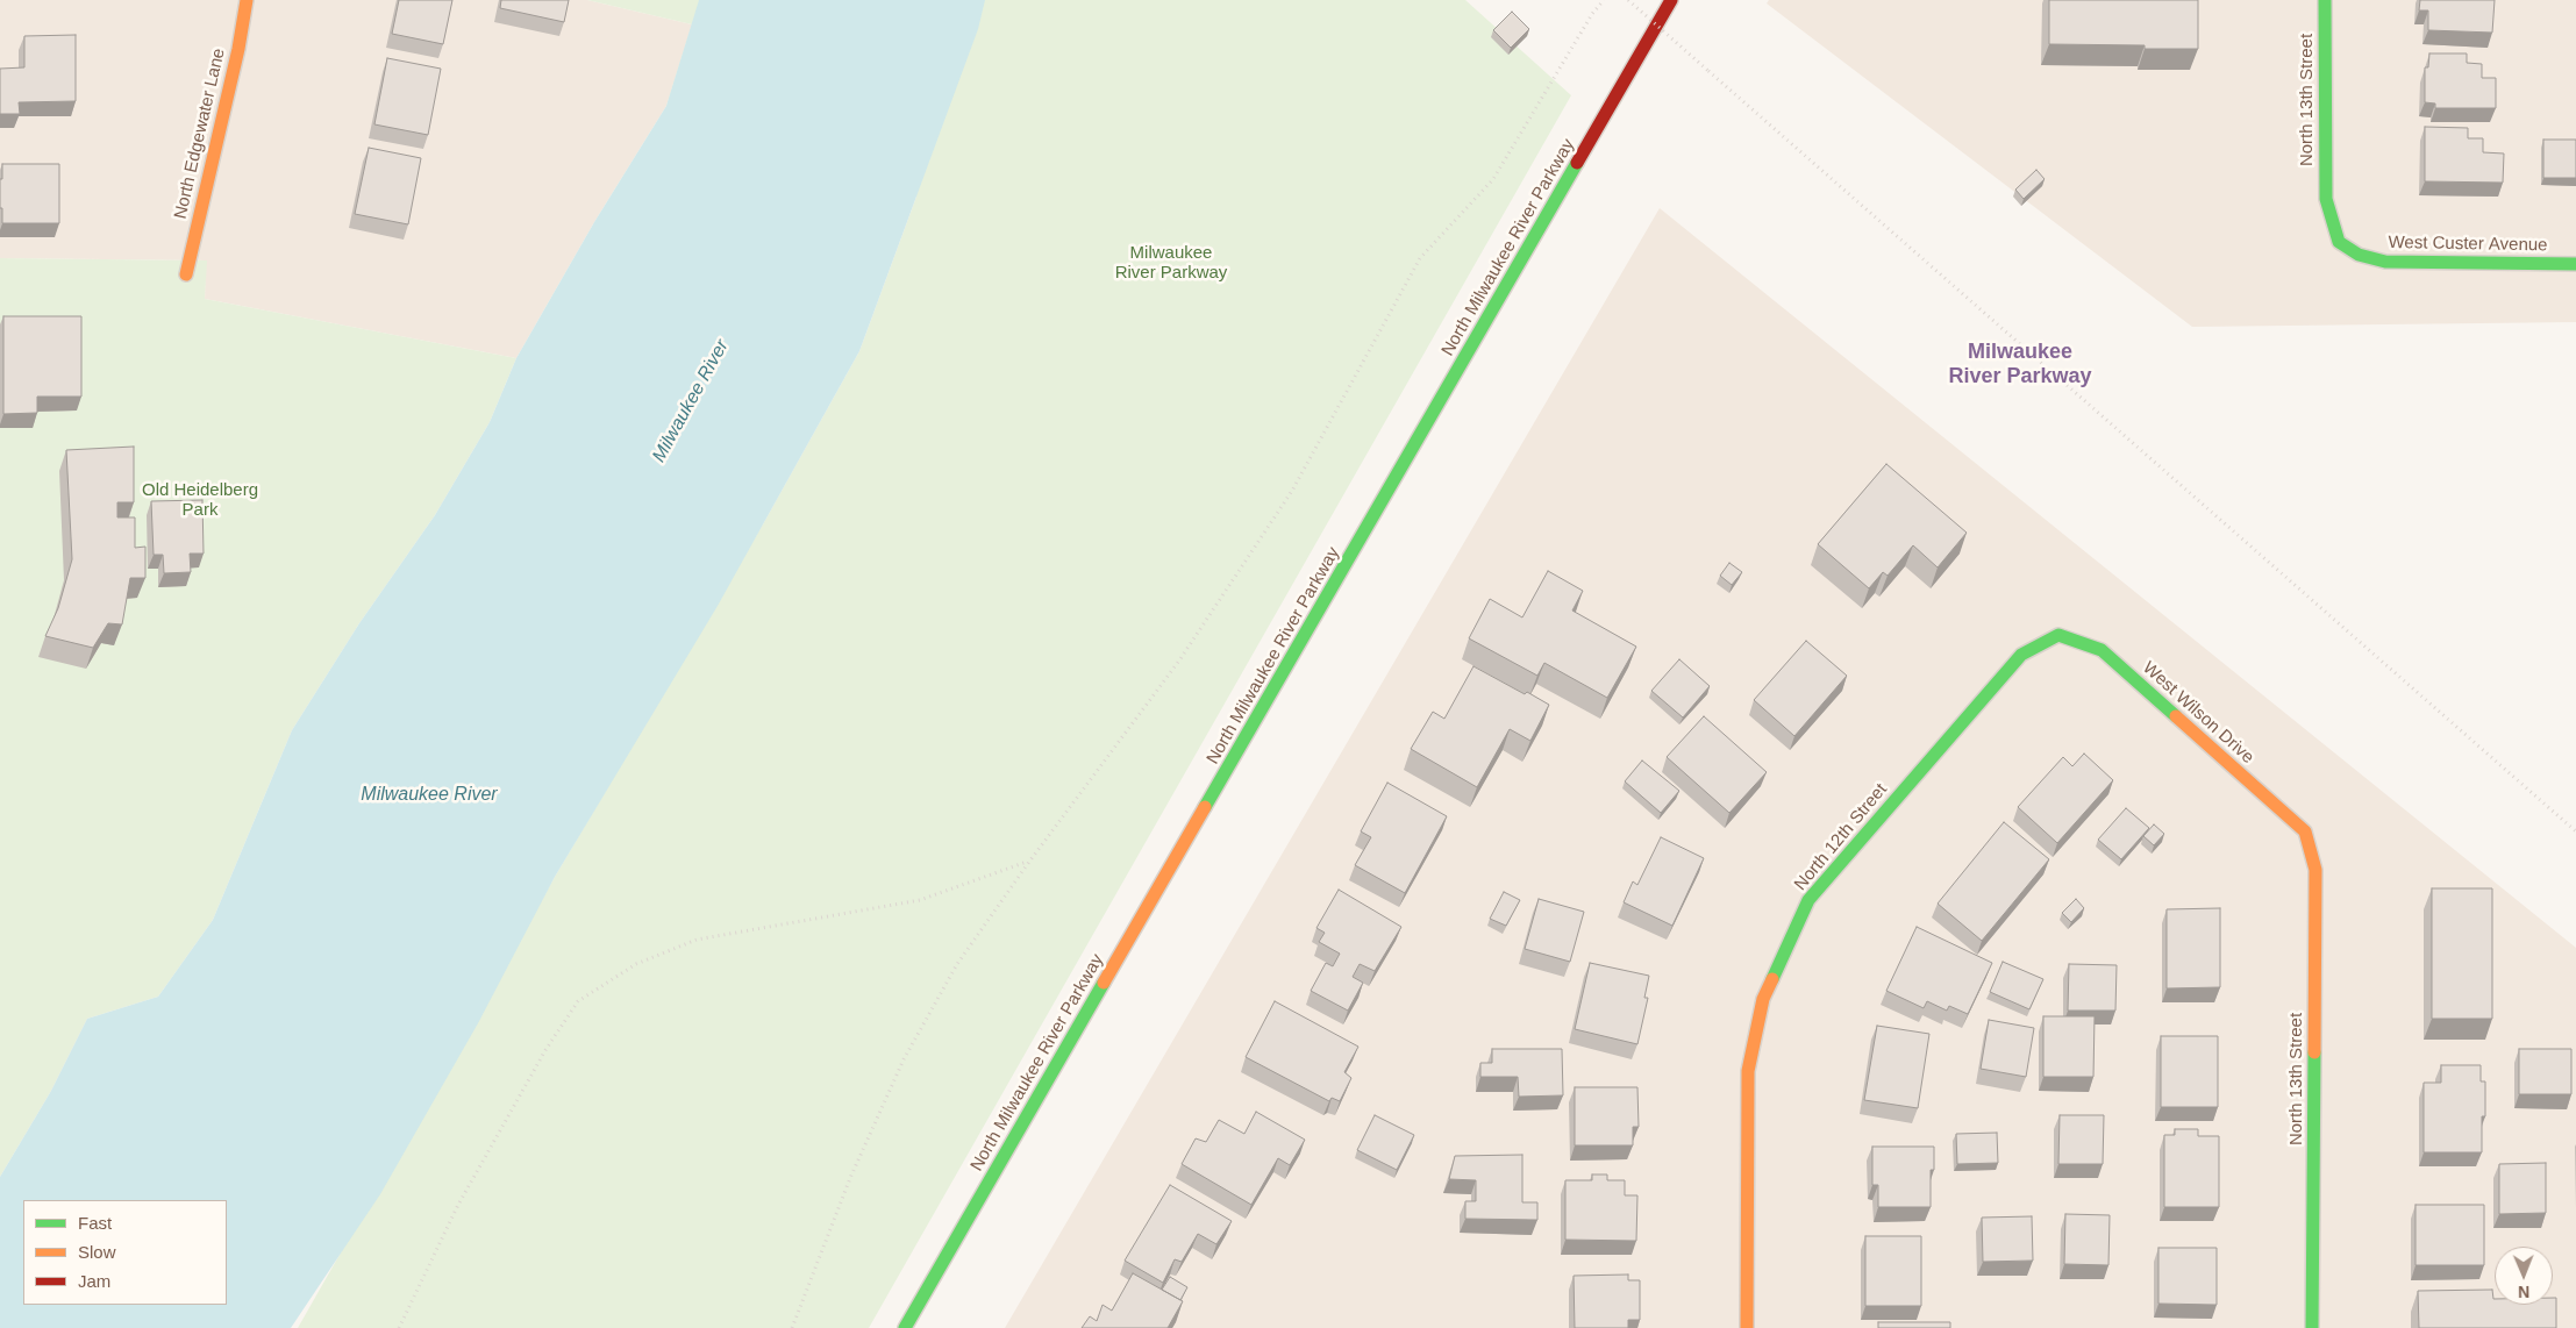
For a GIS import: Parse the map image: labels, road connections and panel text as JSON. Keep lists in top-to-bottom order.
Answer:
{
  "streets": {
    "street": [
      "North 13th Street",
      "North Edgewater Lane",
      "West Custer Avenue",
      "North Milwaukee River Parkway",
      "West Wilson Drive",
      "North 12th Street"
    ]
  },
  "crossings": [
    ["North 13th Street", "West Custer Avenue"],
    ["North 13th Street", "West Wilson Drive"],
    ["West Wilson Drive", "North 12th Street"]
  ],
  "districts": ["Milwaukee River Parkway"],
  "water": ["Milwaukee River"],
  "parks": ["Milwaukee River Parkway", "Old Heidelberg Park"],
  "legend": ["Fast", "Slow", "Jam"],
  "north": "bottom"
}
